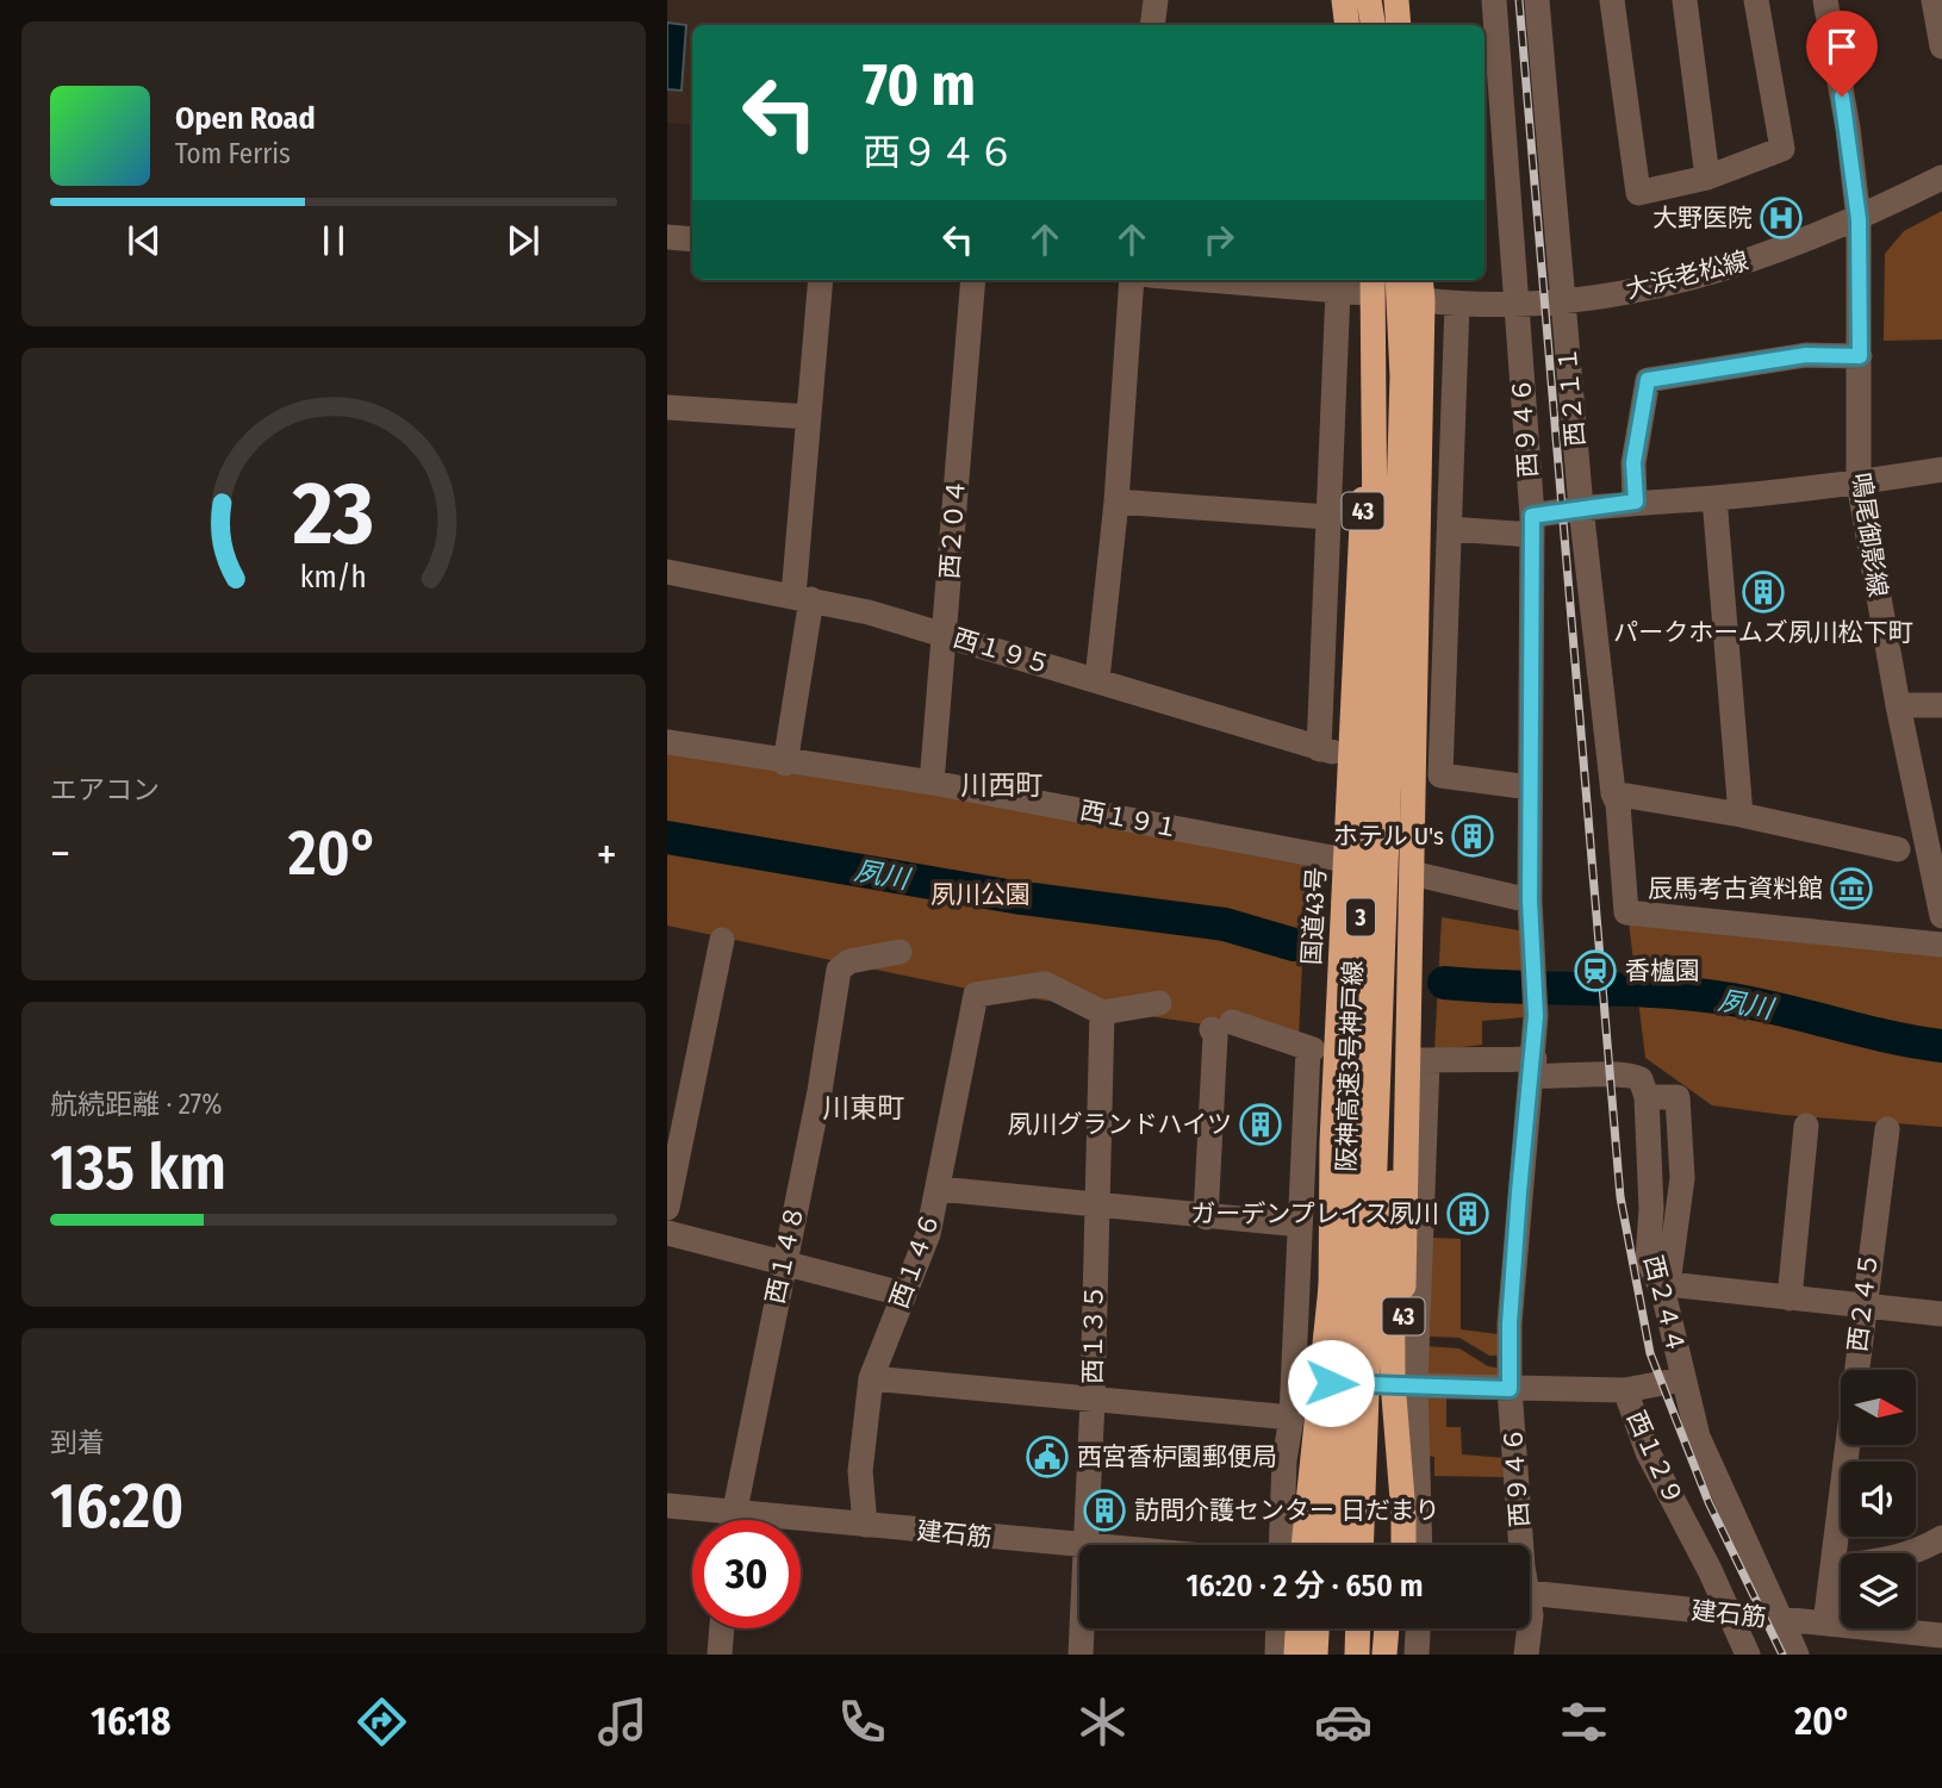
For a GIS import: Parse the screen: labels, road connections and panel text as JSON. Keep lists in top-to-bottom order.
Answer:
{
  "streets": {
    "highway": [
      "43",
      "国道43号",
      "3",
      "阪神高速3号神戸線"
    ],
    "street": [
      "大浜老松線",
      "西２１１",
      "西９４６",
      "西２０４",
      "鳴尾御影線",
      "西１９５",
      "西１９１",
      "西１４８",
      "西１４６",
      "西２４５",
      "西２４４",
      "西１３５",
      "西１２９",
      "建石筋"
    ]
  },
  "crossings": [
    ["大浜老松線", "西２１１"],
    ["大浜老松線", "西９４６"],
    ["大浜老松線", "43"],
    ["大浜老松線", "鳴尾御影線"],
    ["西９４６", "西２４４"],
    ["西９４６", "西１２９"],
    ["43", "西１２９"],
    ["西２０４", "西１９５"],
    ["西２０４", "西１９１"],
    ["西１９１", "国道43号"],
    ["国道43号", "阪神高速3号神戸線"],
    ["国道43号", "西１２９"],
    ["西１４６", "西１３５"],
    ["西１４６", "建石筋"],
    ["西２４５", "建石筋"],
    ["西２４４", "建石筋"],
    ["西１２９", "建石筋"]
  ],
  "districts": ["川西町", "川東町"],
  "water": ["夙川"],
  "parks": ["夙川公園"],
  "places": {
    "hospital": ["大野医院"],
    "building": [
      "パークホームズ夙川松下町",
      "ホテル U's",
      "夙川グランドハイツ",
      "ガーデンプレイス夙川",
      "訪問介護センター 日だまり"
    ],
    "museum": ["辰馬考古資料館"],
    "station": ["香櫨園"],
    "public building": ["西宮香枦園郵便局"]
  },
  "north": "right",
  "page": {
    "turn": ["70 m", "西９４６"],
    "song": ["Open Road", "Tom Ferris"],
    "tile": [
      "エアコン",
      ["航続距離 · 27%", "135 km"],
      ["到着", "16:20"]
    ],
    "heat": ["−", "20°", "+"],
    "limit": "30",
    "trip": "16:20 · 2 分 · 650 m",
    "tabs": ["16:18", "20°"],
    "gauge": ["23", "km/h"]
  }
}
